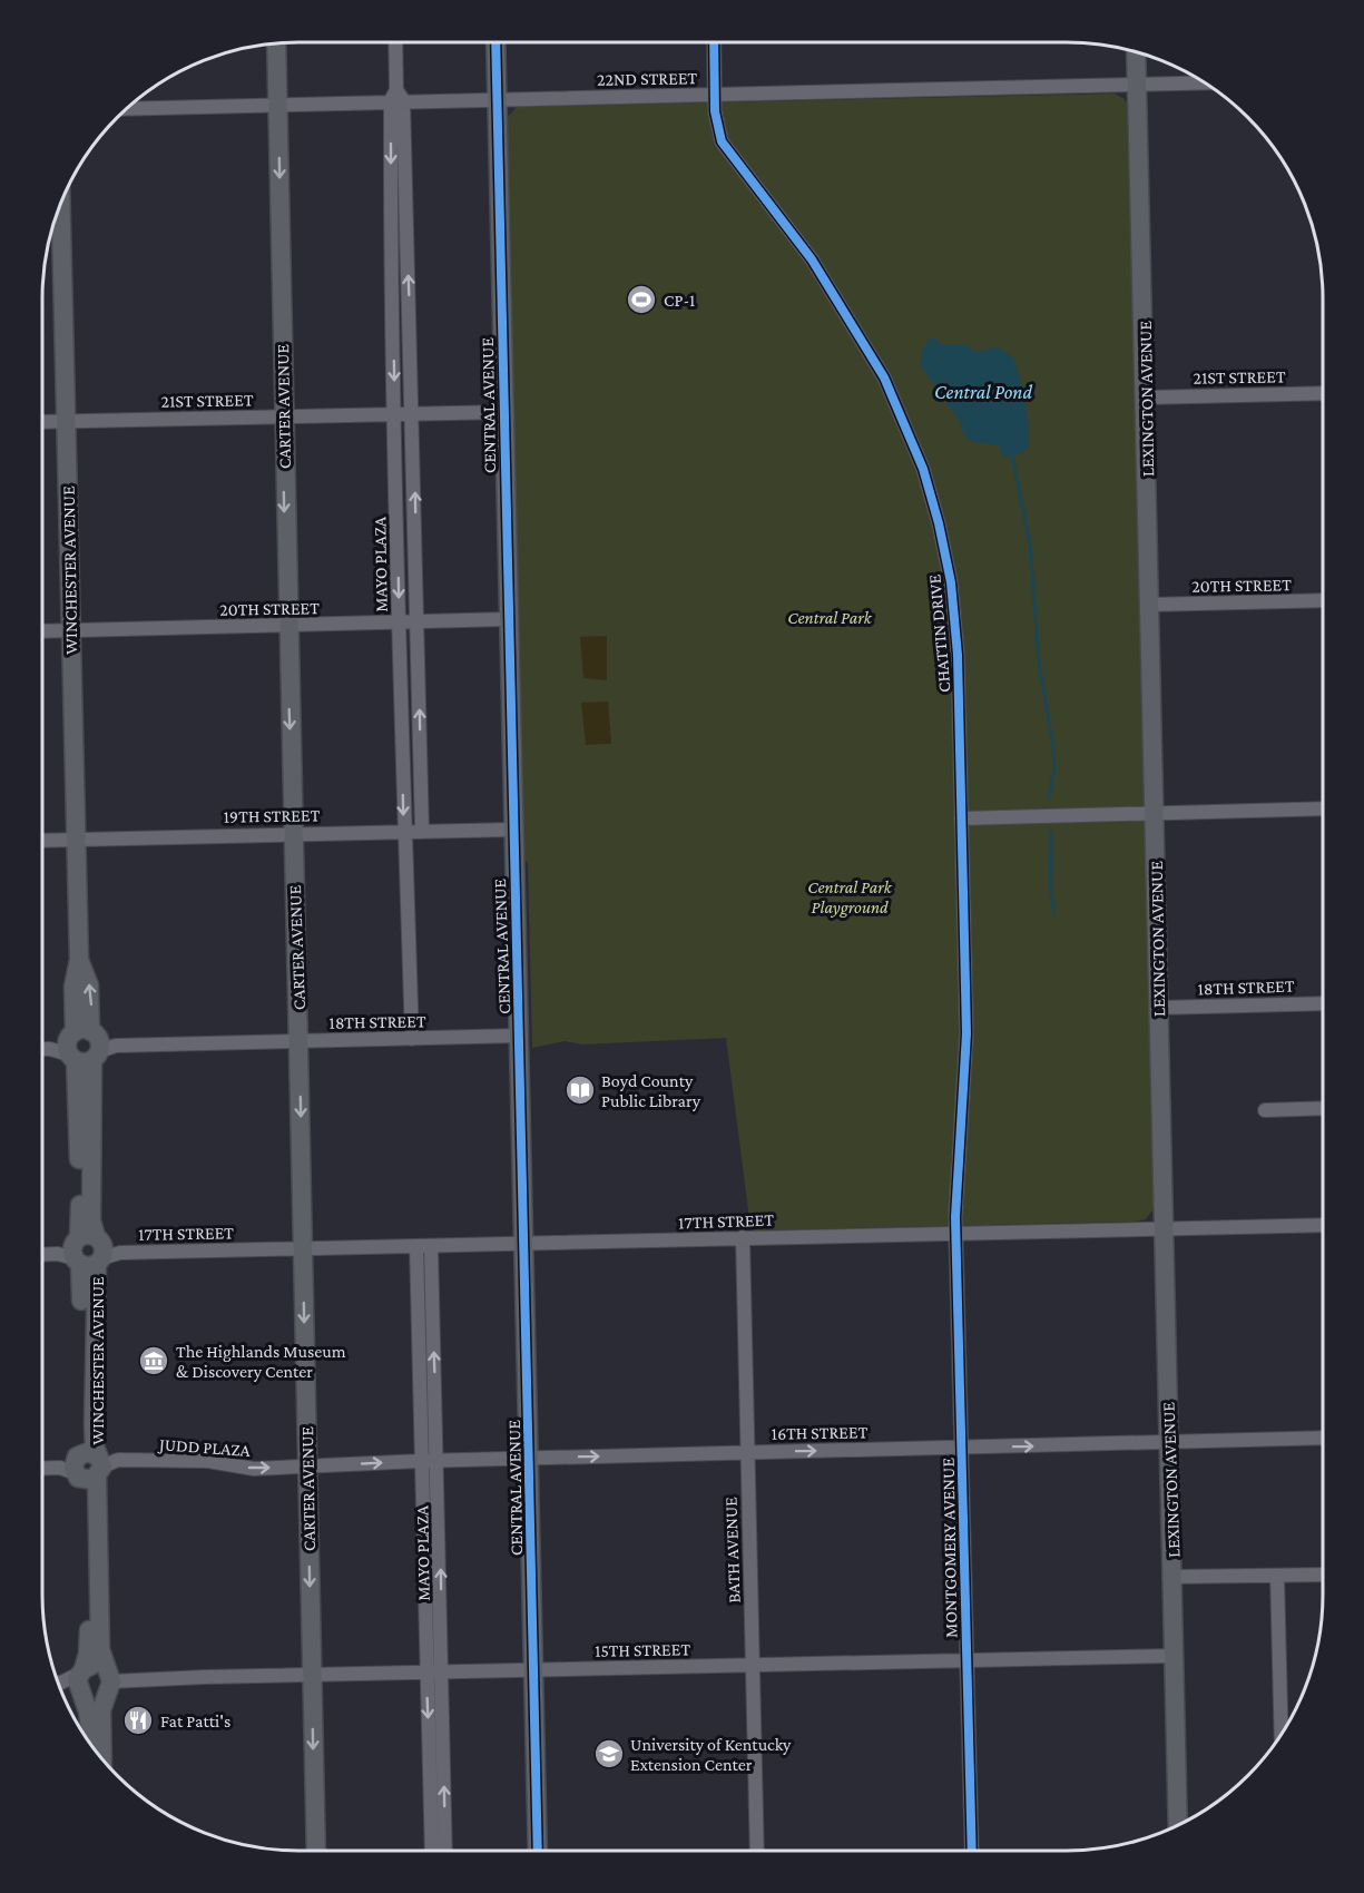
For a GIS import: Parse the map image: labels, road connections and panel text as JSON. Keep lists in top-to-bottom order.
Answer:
{
  "streets": {
    "street": [
      "22ND STREET",
      "21ST STREET",
      "LEXINGTON AVENUE",
      "CENTRAL AVENUE",
      "CARTER AVENUE",
      "MAYO PLAZA",
      "WINCHESTER AVENUE",
      "20TH STREET",
      "CHATTIN DRIVE",
      "19TH STREET",
      "18TH STREET",
      "17TH STREET",
      "16TH STREET",
      "JUDD PLAZA",
      "MONTGOMERY AVENUE",
      "BATH AVENUE",
      "15TH STREET"
    ]
  },
  "crossings": [
    ["22ND STREET", "LEXINGTON AVENUE"],
    ["22ND STREET", "CENTRAL AVENUE"],
    ["22ND STREET", "CARTER AVENUE"],
    ["22ND STREET", "MAYO PLAZA"],
    ["22ND STREET", "CHATTIN DRIVE"],
    ["21ST STREET", "LEXINGTON AVENUE"],
    ["21ST STREET", "CENTRAL AVENUE"],
    ["21ST STREET", "CARTER AVENUE"],
    ["21ST STREET", "MAYO PLAZA"],
    ["21ST STREET", "WINCHESTER AVENUE"],
    ["LEXINGTON AVENUE", "20TH STREET"],
    ["LEXINGTON AVENUE", "18TH STREET"],
    ["LEXINGTON AVENUE", "17TH STREET"],
    ["LEXINGTON AVENUE", "16TH STREET"],
    ["LEXINGTON AVENUE", "15TH STREET"],
    ["CENTRAL AVENUE", "20TH STREET"],
    ["CENTRAL AVENUE", "19TH STREET"],
    ["CENTRAL AVENUE", "18TH STREET"],
    ["CENTRAL AVENUE", "17TH STREET"],
    ["CENTRAL AVENUE", "16TH STREET"],
    ["CENTRAL AVENUE", "15TH STREET"],
    ["CARTER AVENUE", "20TH STREET"],
    ["CARTER AVENUE", "19TH STREET"],
    ["CARTER AVENUE", "18TH STREET"],
    ["CARTER AVENUE", "17TH STREET"],
    ["CARTER AVENUE", "16TH STREET"],
    ["CARTER AVENUE", "JUDD PLAZA"],
    ["CARTER AVENUE", "15TH STREET"],
    ["MAYO PLAZA", "20TH STREET"],
    ["MAYO PLAZA", "19TH STREET"],
    ["MAYO PLAZA", "18TH STREET"],
    ["MAYO PLAZA", "17TH STREET"],
    ["MAYO PLAZA", "16TH STREET"],
    ["MAYO PLAZA", "15TH STREET"],
    ["WINCHESTER AVENUE", "20TH STREET"],
    ["WINCHESTER AVENUE", "19TH STREET"],
    ["WINCHESTER AVENUE", "18TH STREET"],
    ["WINCHESTER AVENUE", "17TH STREET"],
    ["WINCHESTER AVENUE", "JUDD PLAZA"],
    ["WINCHESTER AVENUE", "15TH STREET"],
    ["CHATTIN DRIVE", "17TH STREET"],
    ["CHATTIN DRIVE", "MONTGOMERY AVENUE"],
    ["17TH STREET", "MONTGOMERY AVENUE"],
    ["17TH STREET", "BATH AVENUE"],
    ["16TH STREET", "JUDD PLAZA"],
    ["16TH STREET", "MONTGOMERY AVENUE"],
    ["16TH STREET", "BATH AVENUE"],
    ["MONTGOMERY AVENUE", "15TH STREET"],
    ["BATH AVENUE", "15TH STREET"]
  ],
  "one_way": ["CARTER AVENUE", "16TH STREET", "JUDD PLAZA"],
  "water": ["Central Pond"],
  "parks": ["Central Park", "Central Park Playground"],
  "places": {
    "sports": ["CP-1"],
    "library": ["Boyd County Public Library"],
    "museum": ["The Highlands Museum & Discovery Center"],
    "restaurant": ["Fat Patti's"],
    "school or university": ["University of Kentucky Extension Center"]
  }
}
